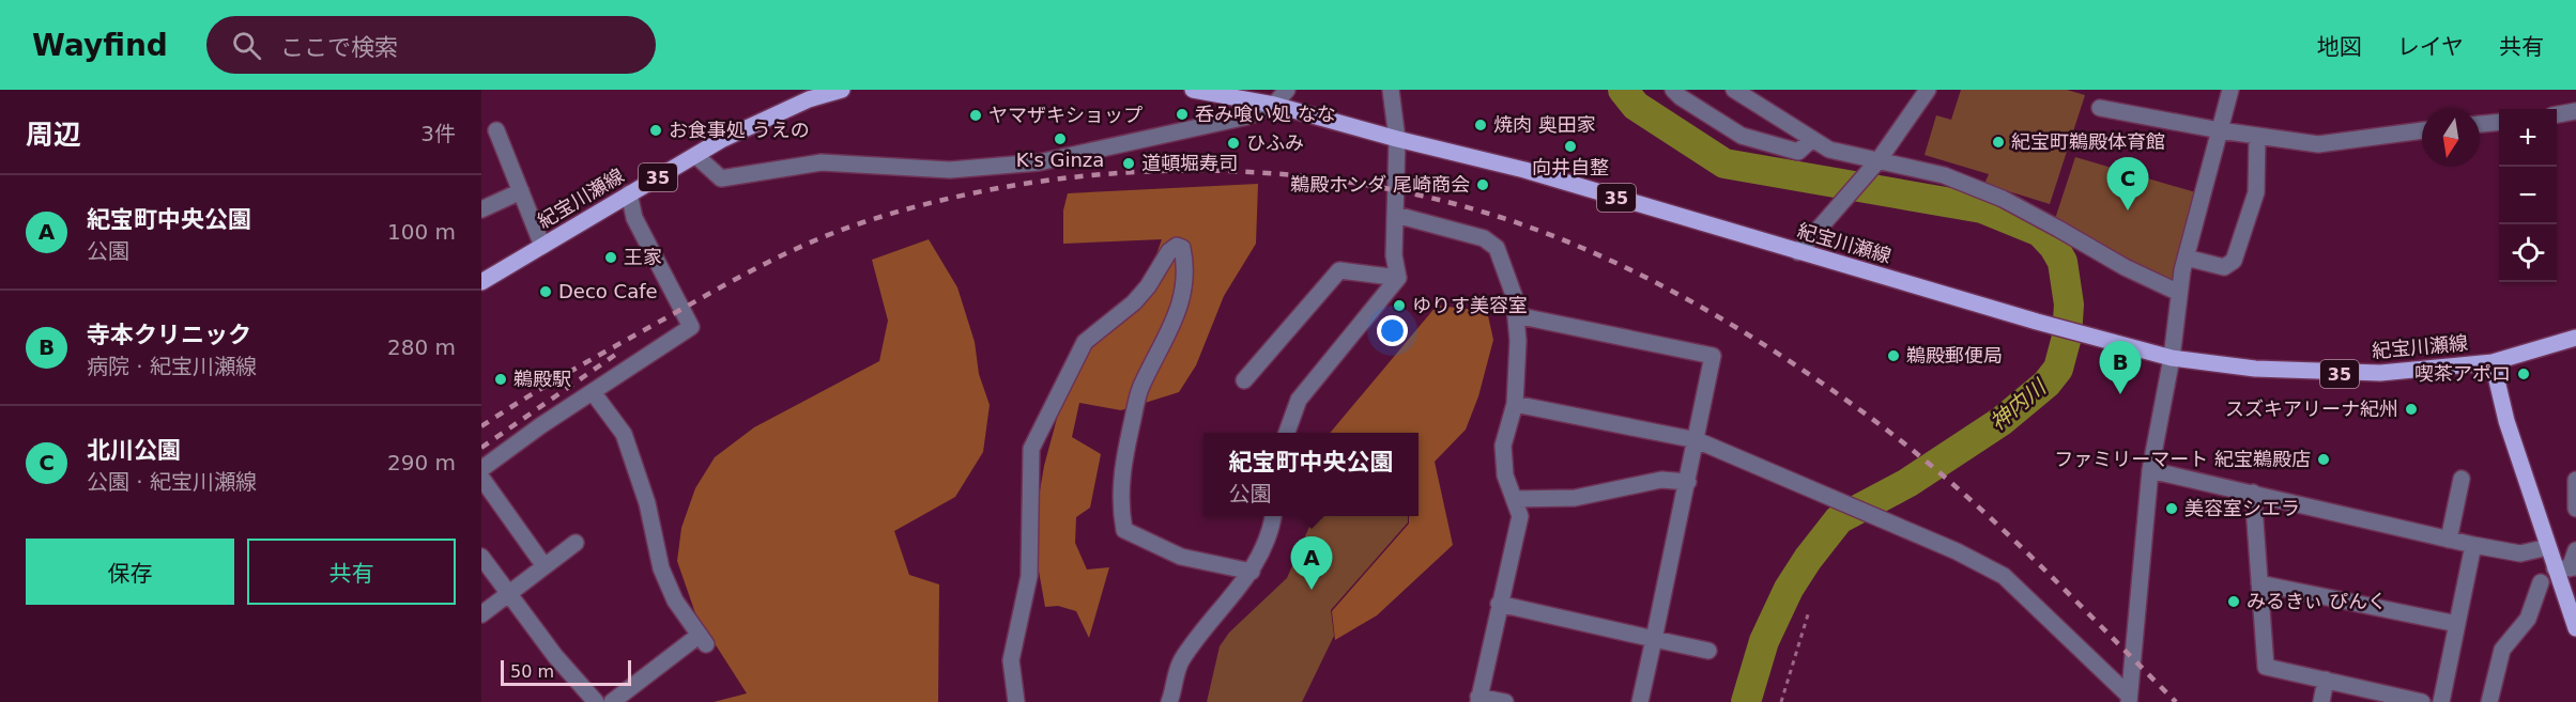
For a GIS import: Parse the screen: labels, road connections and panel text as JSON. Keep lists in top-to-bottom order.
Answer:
{
  "streets": {
    "main road": ["35", "紀宝川瀬線"]
  },
  "water": ["神内川"],
  "places": [
    "呑み喰い処 なな",
    "ヤマザキショップ",
    "焼肉 奥田家",
    "お食事処 うえの",
    "K's Ginza",
    "紀宝町鵜殿体育館",
    "ひふみ",
    "向井自整",
    "道頓堀寿司",
    "鵜殿ホンダ 尾崎商会",
    "王家",
    "Deco Cafe",
    "ゆりす美容室",
    "鵜殿郵便局",
    "喫茶アポロ",
    "鵜殿駅",
    "スズキアリーナ紀州",
    "ファミリーマート 紀宝鵜殿店",
    "美容室シエラ",
    "みるきぃ ぴんく"
  ],
  "scale_bar": "50 m",
  "north": "bottom",
  "page": {
    "header": "Wayfind",
    "search": "ここで検索",
    "nav": ["地図", "レイヤ", "共有"],
    "heading": ["周辺", "3件"],
    "map_buttons": ["+", "−"],
    "pins": ["C", "B", "A"],
    "list": [
      {
        "mark": "A",
        "name": "紀宝町中央公園",
        "note": "公園",
        "value": "100 m"
      },
      {
        "mark": "B",
        "name": "寺本クリニック",
        "note": "病院 · 紀宝川瀬線",
        "value": "280 m"
      },
      {
        "mark": "C",
        "name": "北川公園",
        "note": "公園 · 紀宝川瀬線",
        "value": "290 m"
      }
    ],
    "popup": ["紀宝町中央公園", "公園"],
    "buttons": ["保存", "共有"],
    "scale": "50 m"
  }
}
